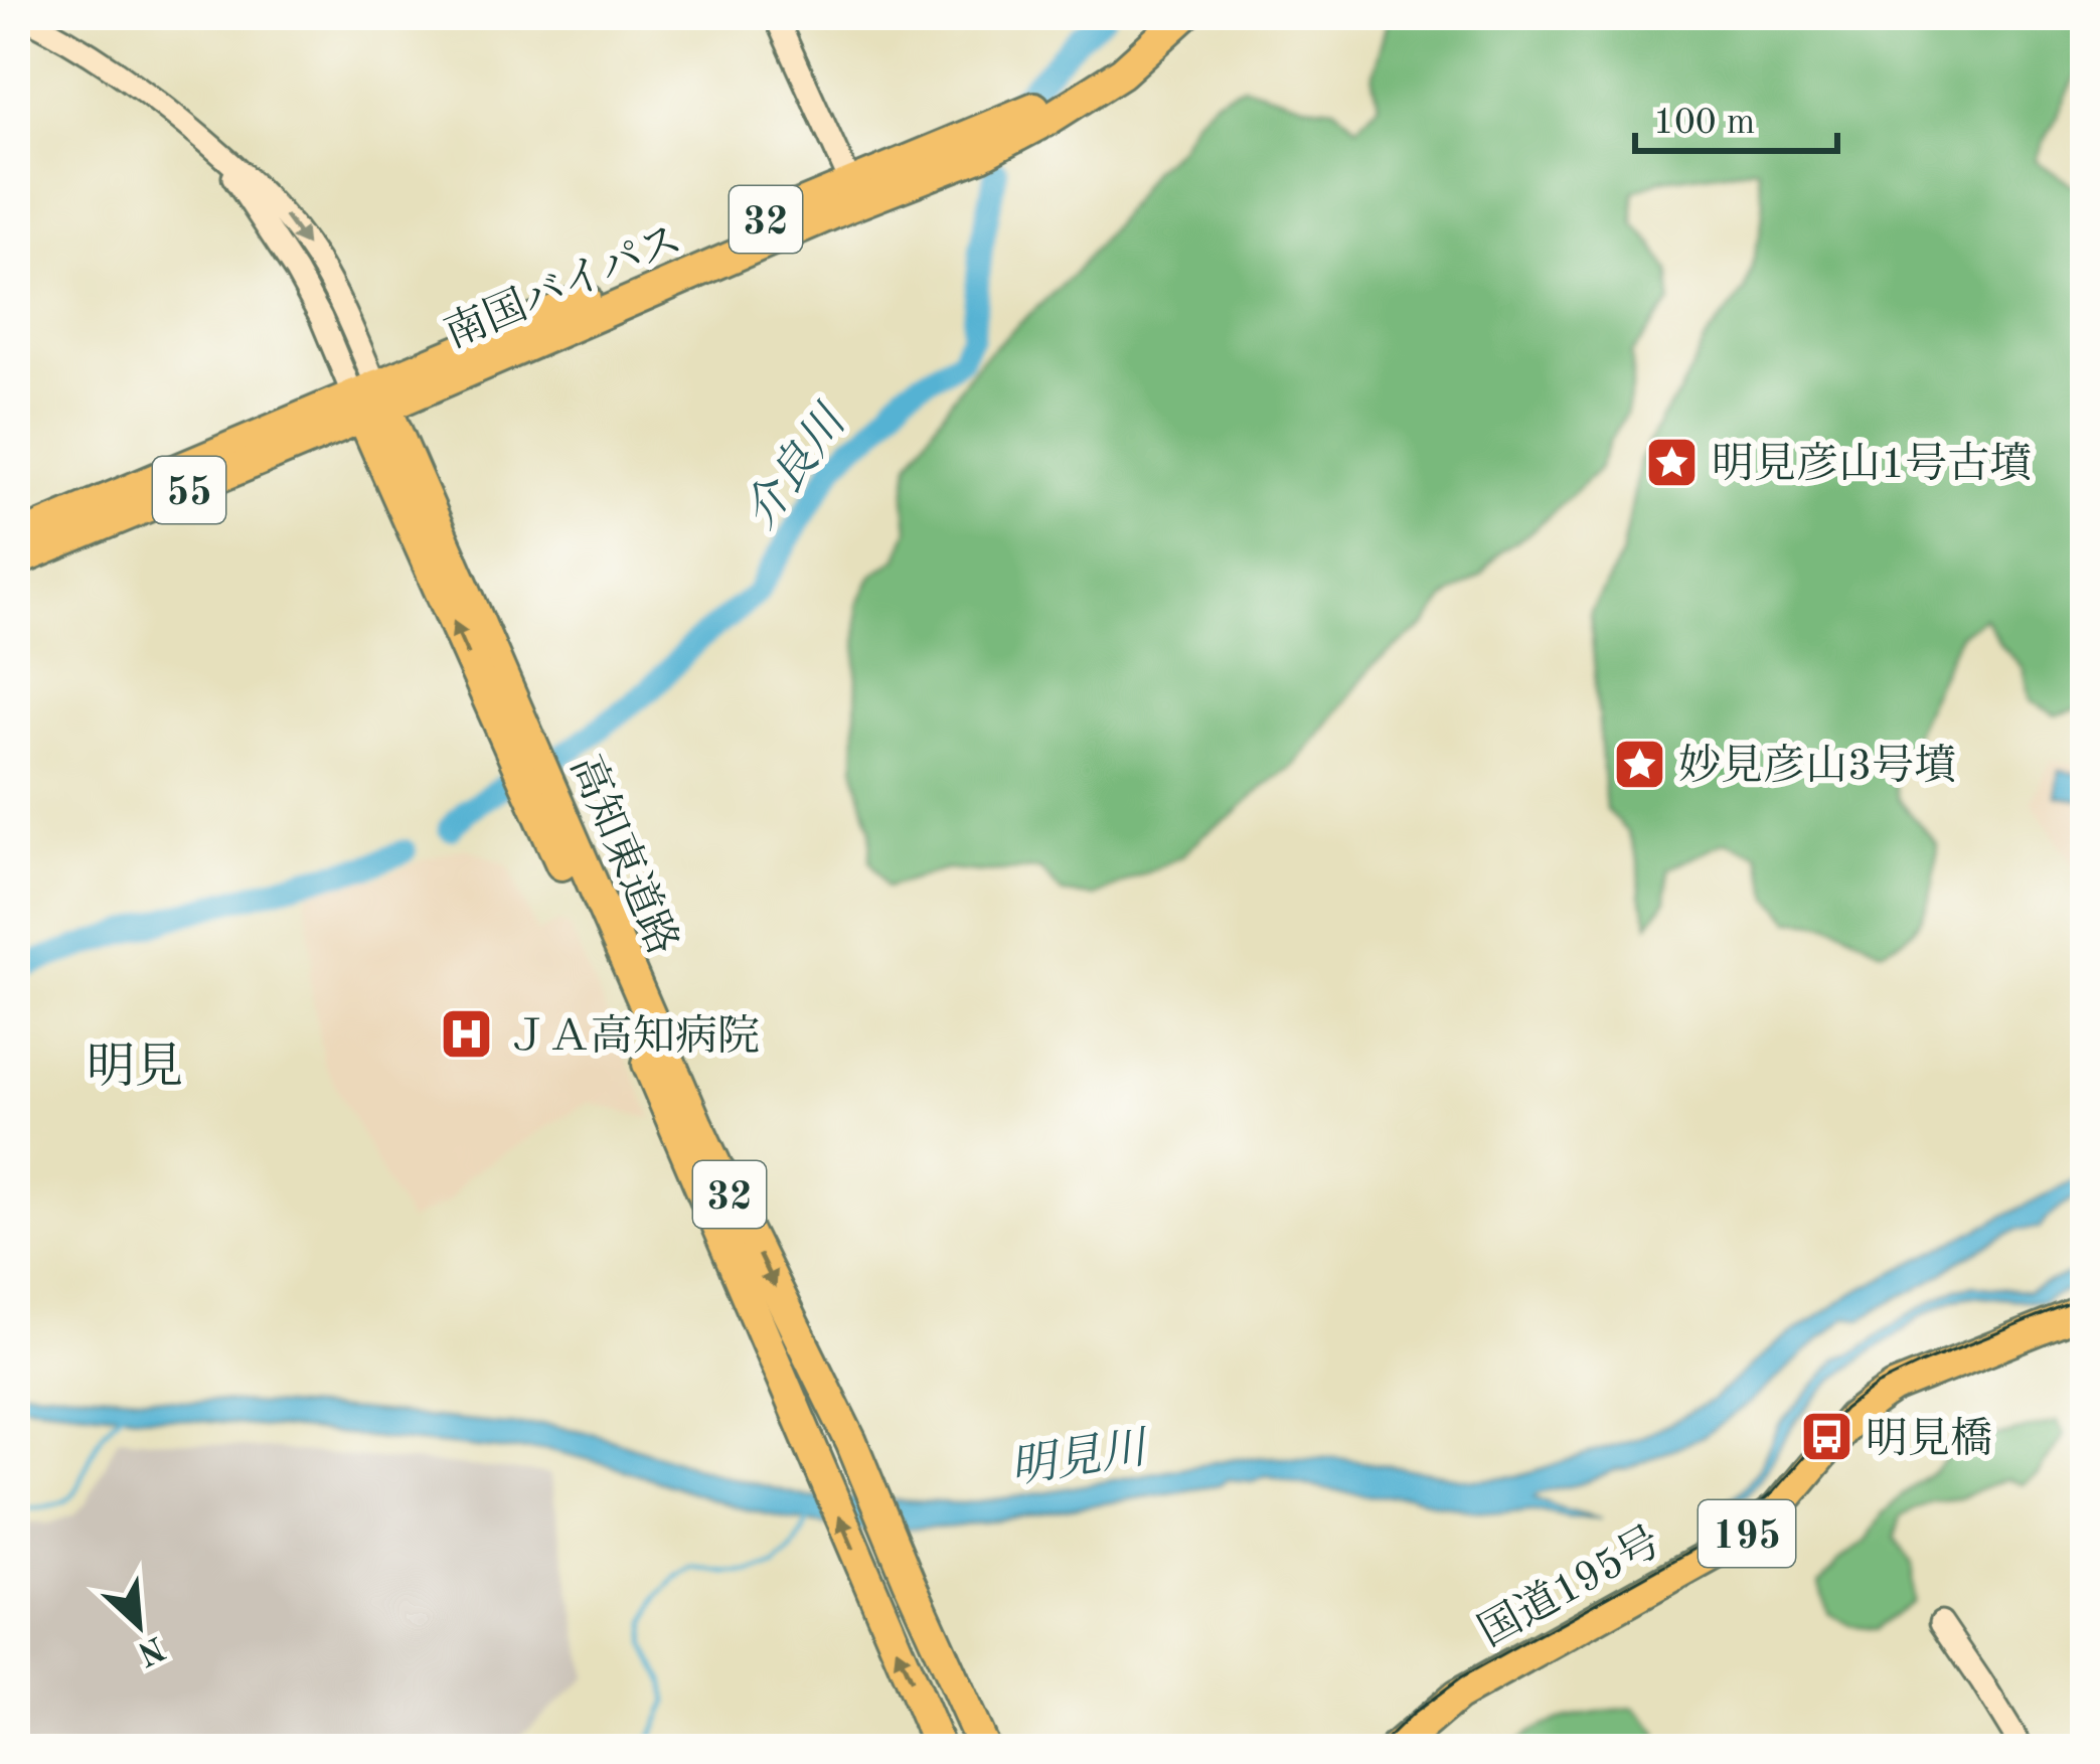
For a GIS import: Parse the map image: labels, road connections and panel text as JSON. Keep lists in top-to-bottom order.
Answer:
{
  "streets": {
    "highway": [
      "32",
      "南国バイパス",
      "55",
      "高知東道路",
      "195",
      "国道195号"
    ]
  },
  "crossings": [
    ["南国バイパス", "高知東道路"]
  ],
  "districts": ["明見"],
  "water": ["介良川", "明見川"],
  "places": {
    "place": ["明見彦山1号古墳", "妙見彦山3号墳"],
    "hospital": ["ＪＡ高知病院"],
    "bus stop": ["明見橋"]
  },
  "scale_bar": "100 m",
  "north": "bottom right"
}
